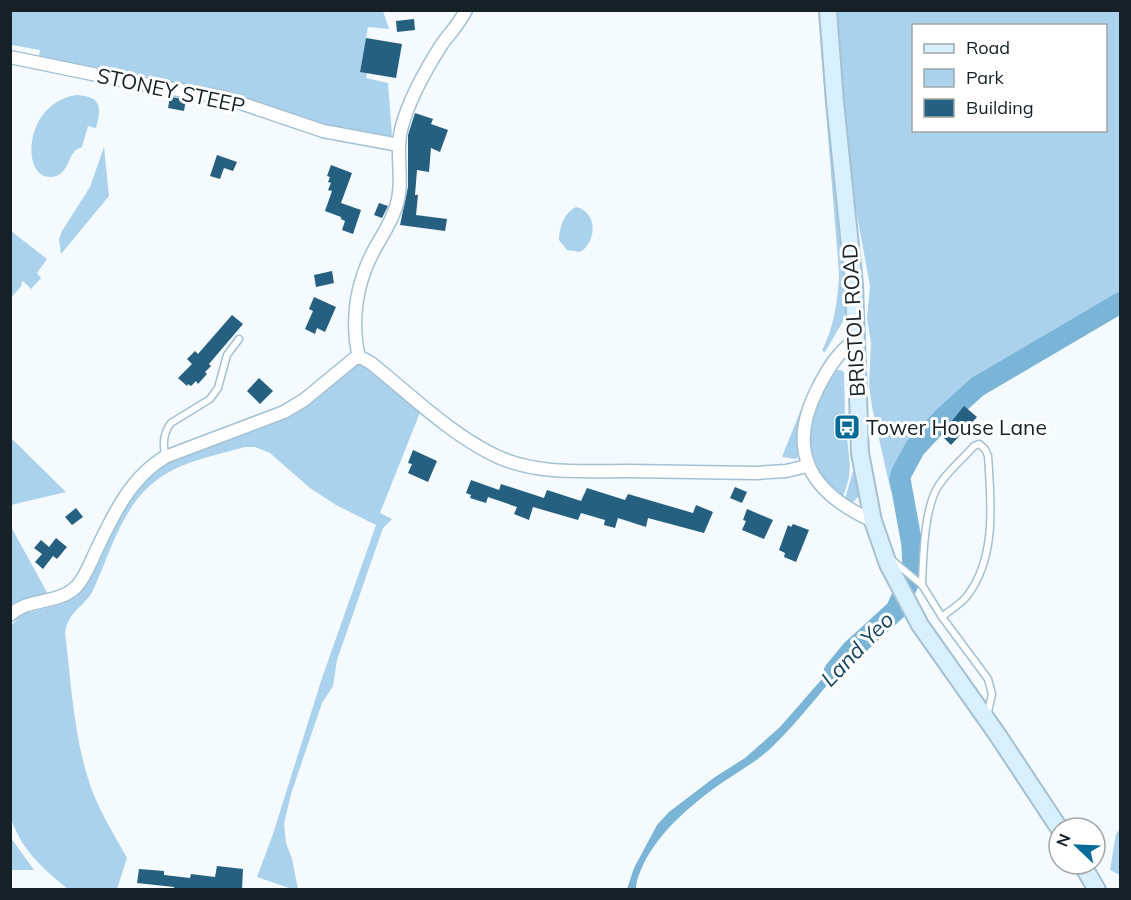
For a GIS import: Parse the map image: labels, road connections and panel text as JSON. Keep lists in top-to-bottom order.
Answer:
{
  "streets": {
    "main road": ["BRISTOL ROAD"],
    "street": ["STONEY STEEP"]
  },
  "water": ["Land Yeo"],
  "places": {
    "bus stop": ["Tower House Lane"]
  },
  "legend": ["Road", "Park", "Building"],
  "north": "top left"
}
